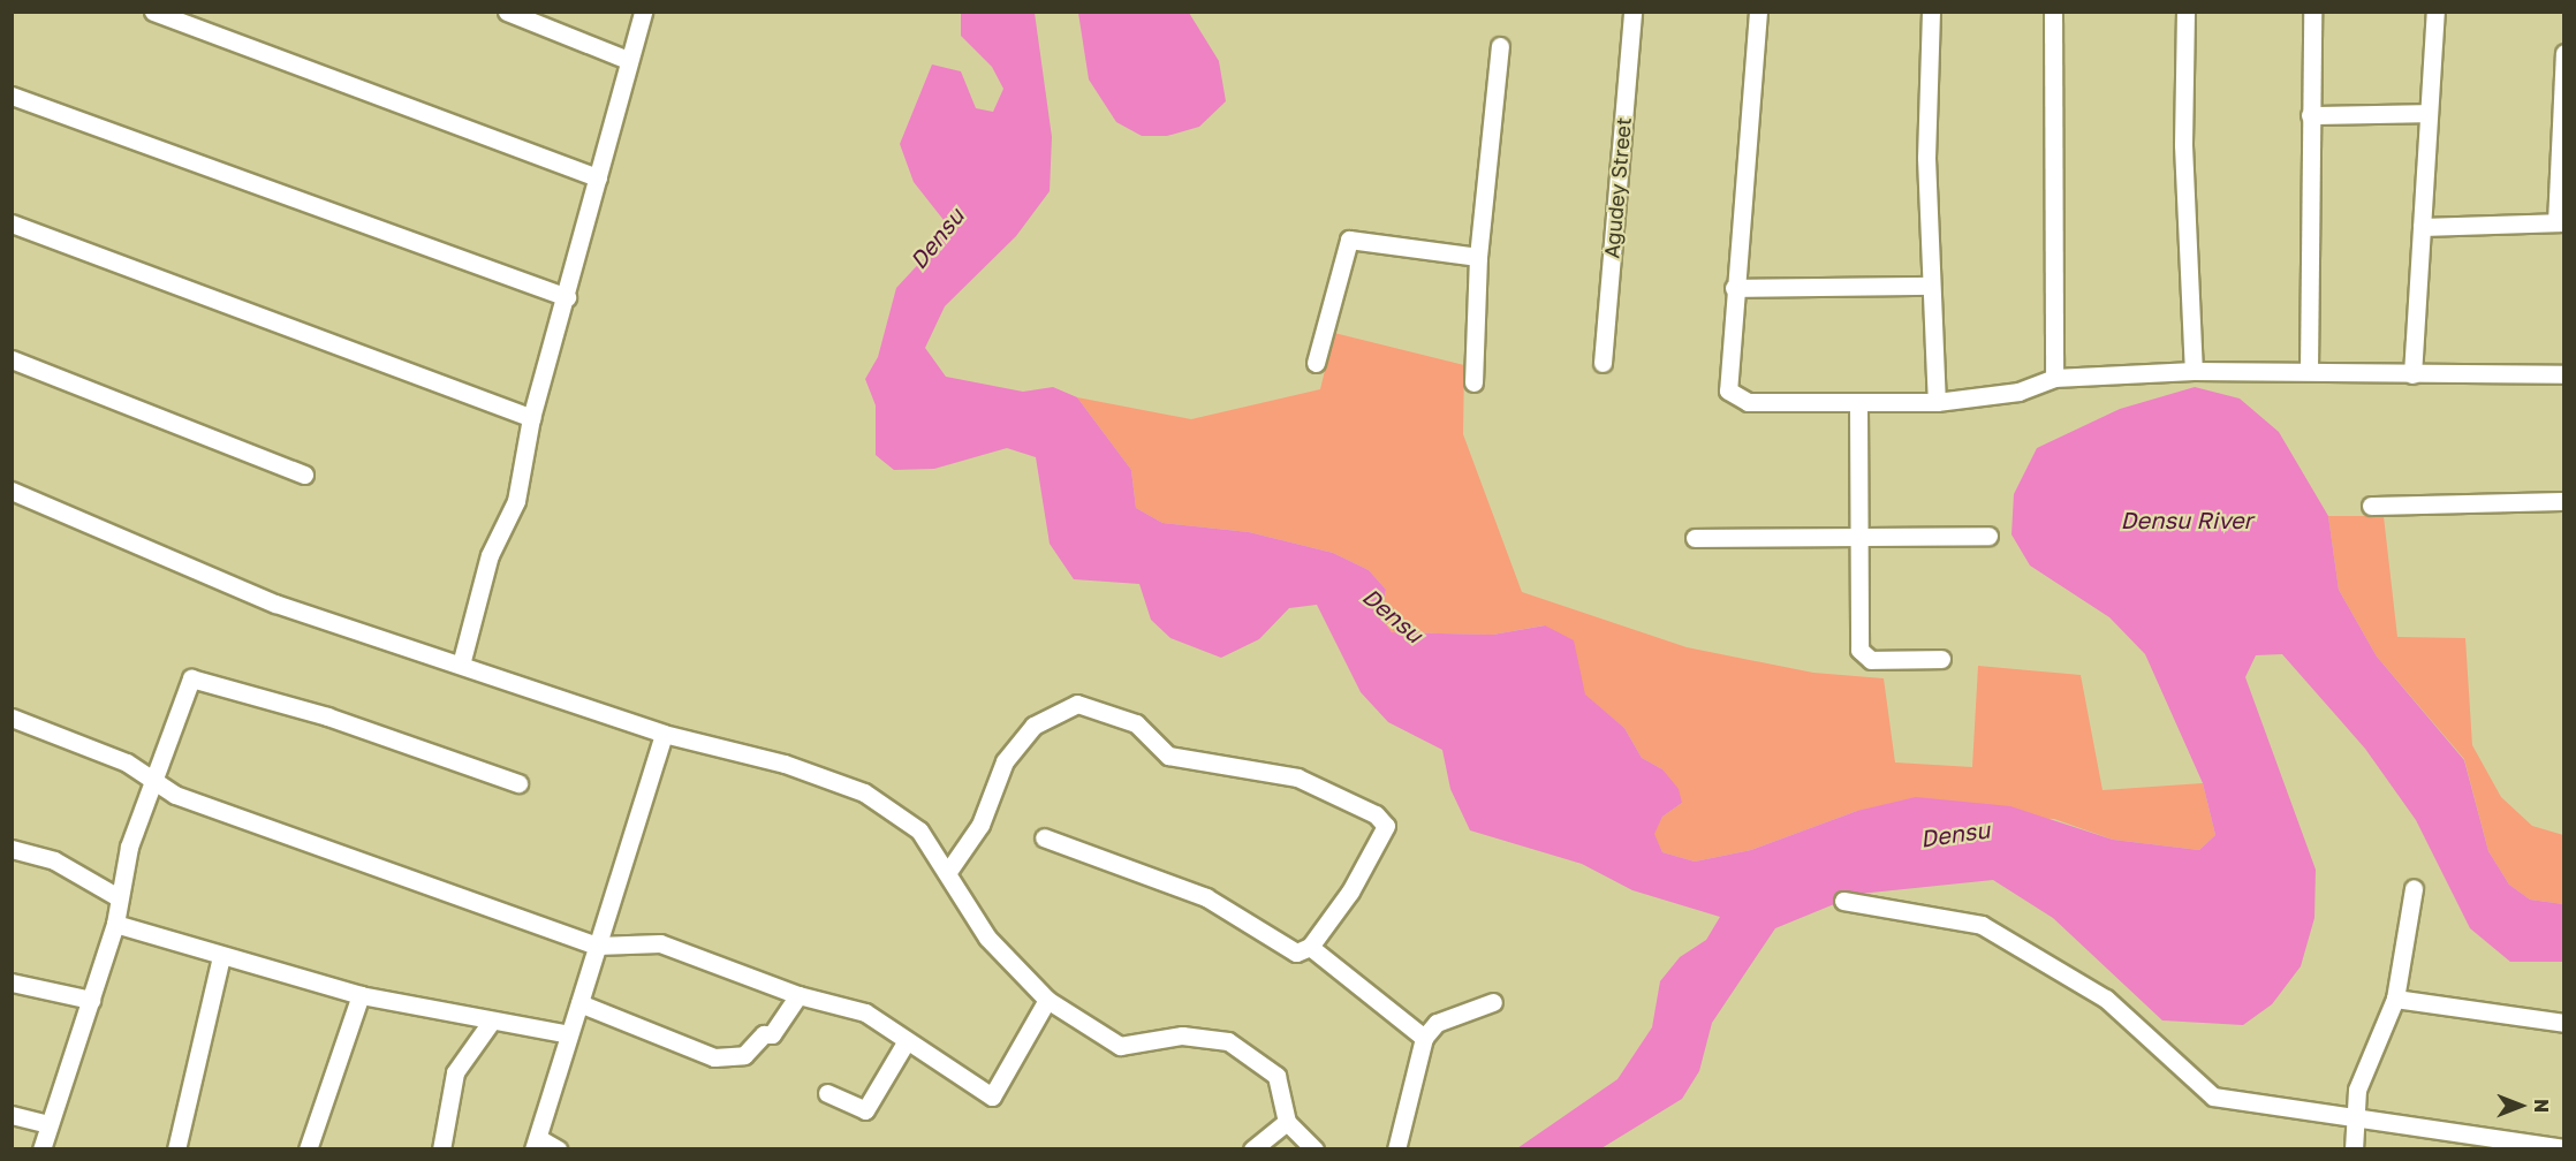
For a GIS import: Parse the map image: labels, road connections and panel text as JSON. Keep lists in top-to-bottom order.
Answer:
{
  "streets": {
    "street": ["Agudey Street"]
  },
  "water": ["Densu", "Densu River"],
  "north": "right"
}
